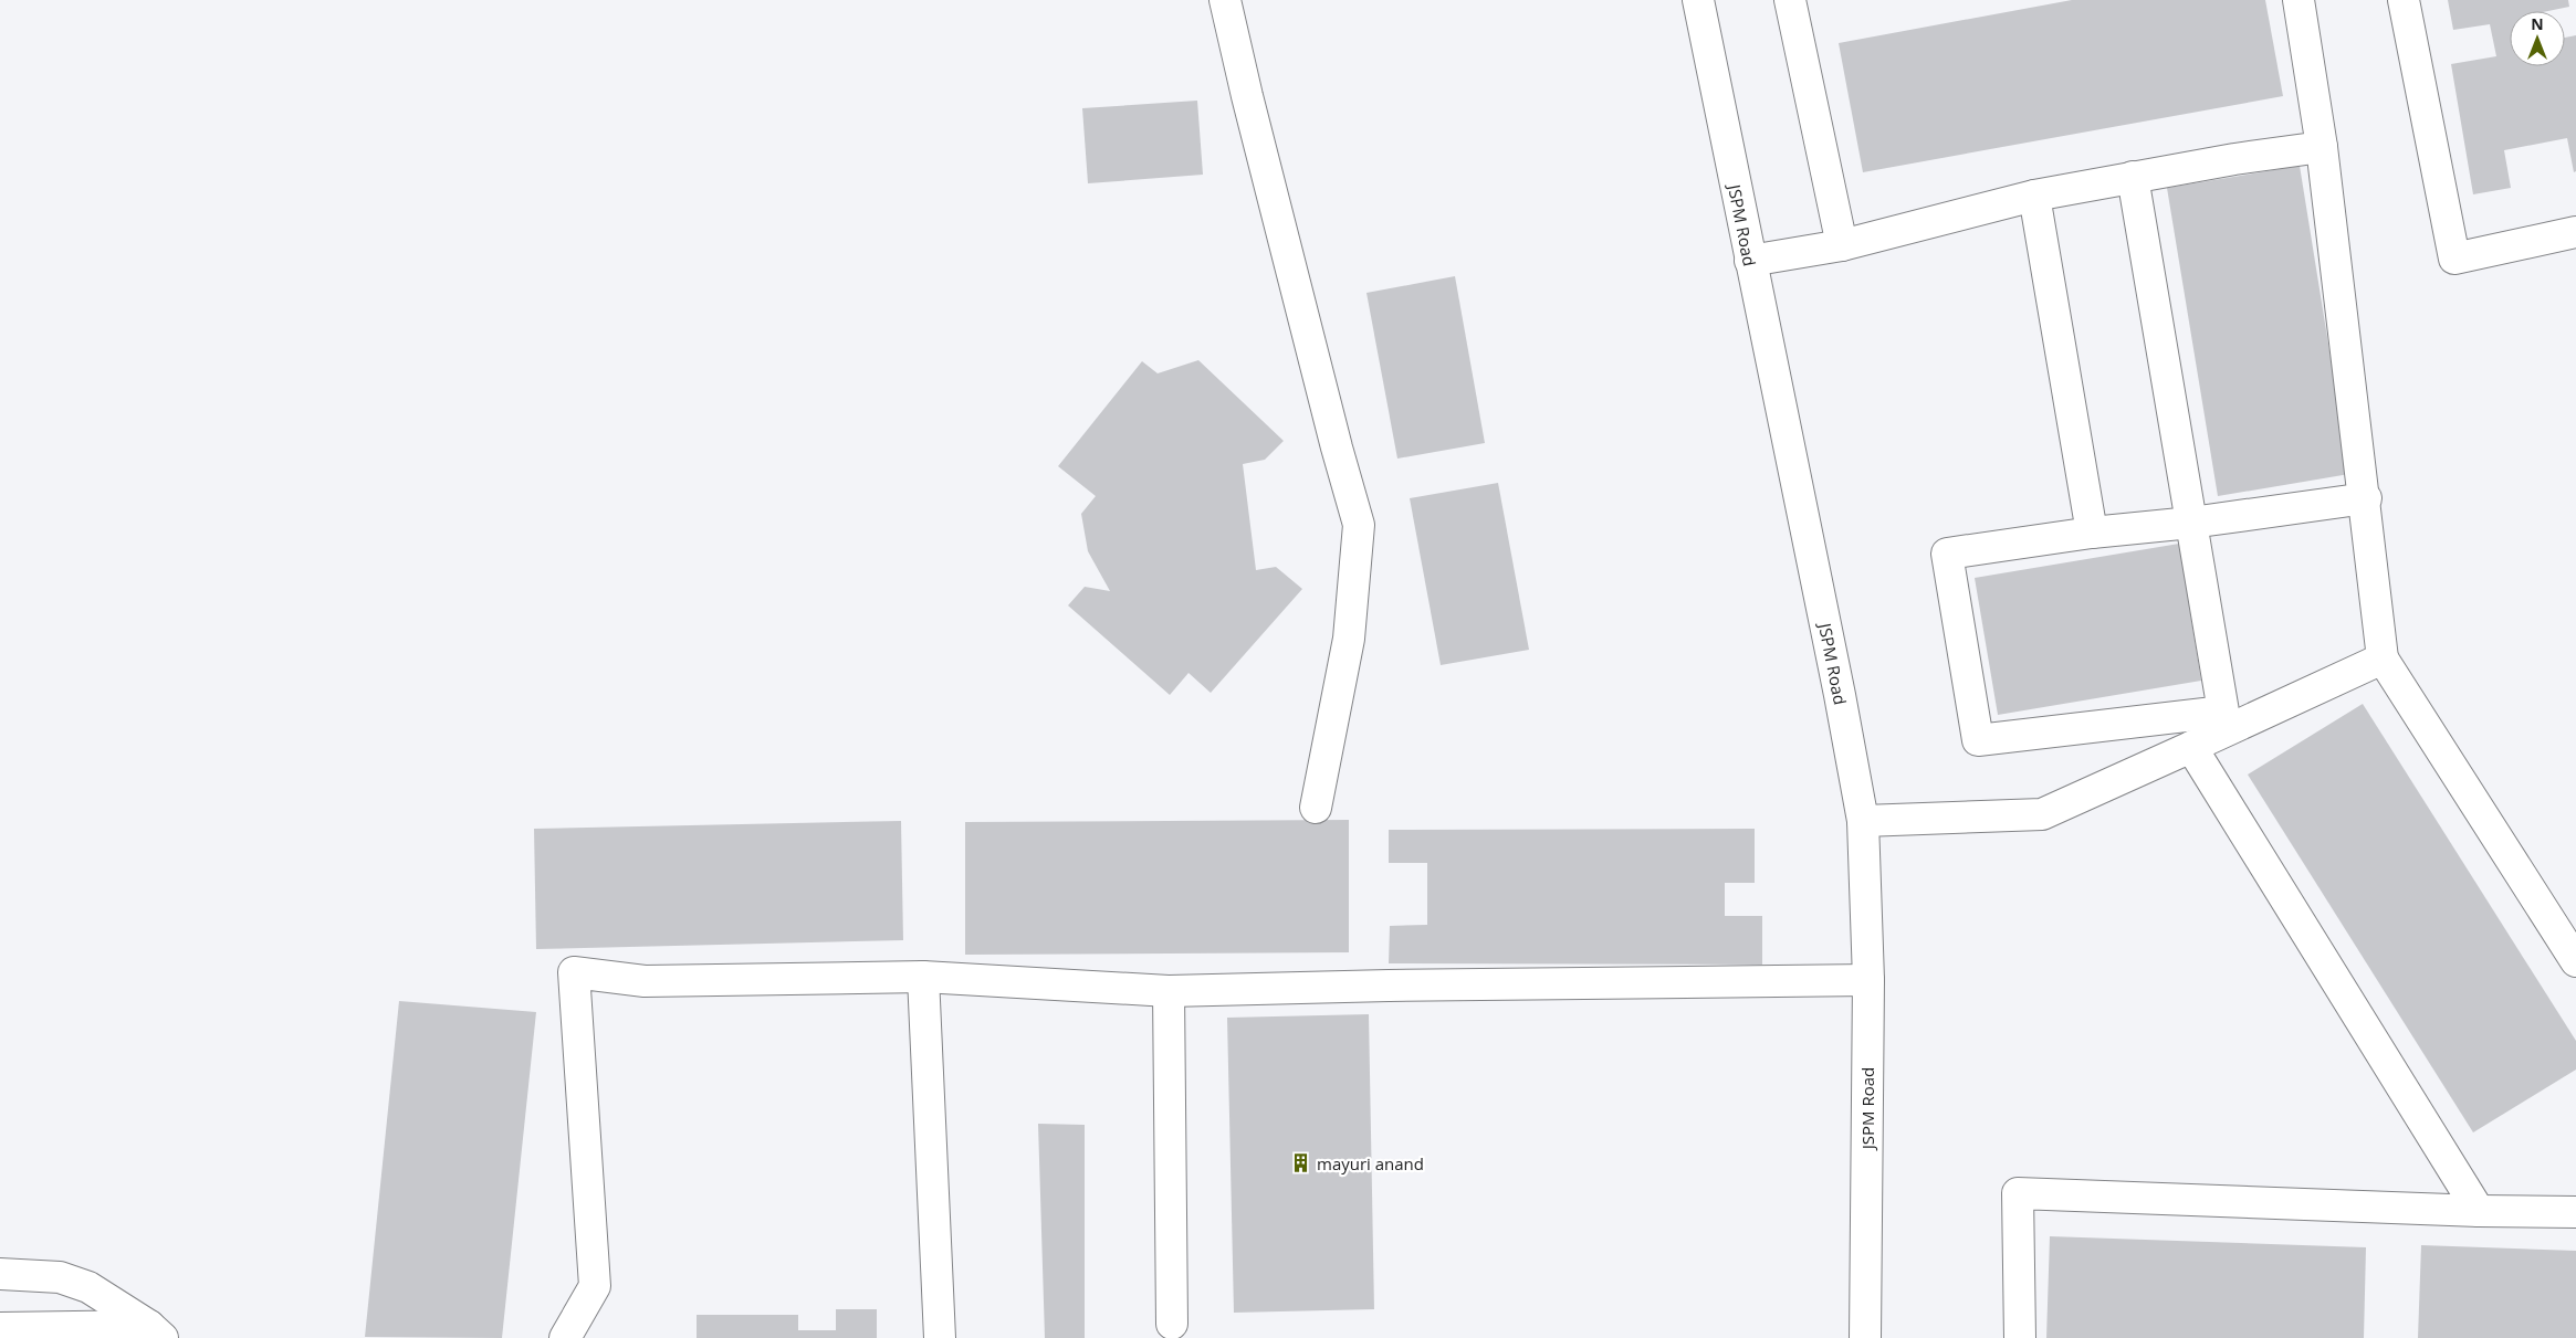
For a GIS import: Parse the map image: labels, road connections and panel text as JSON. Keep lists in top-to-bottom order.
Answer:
{
  "streets": {
    "street": ["JSPM Road"]
  },
  "places": {
    "building": ["mayuri anand"]
  },
  "north": "top"
}
